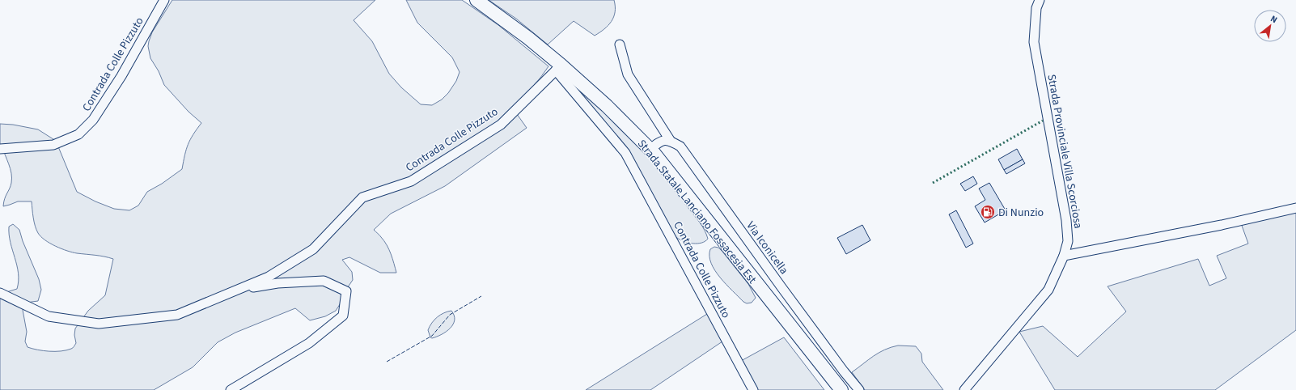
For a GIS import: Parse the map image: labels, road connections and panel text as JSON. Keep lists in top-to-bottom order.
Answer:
{
  "streets": {
    "main road": ["Strada Statale Lanciano Fossacesia Est"],
    "street": ["Contrada Colle Pizzuto", "Strada Provinciale Villa Scorciosa", "Via Iconicella"]
  },
  "crossings": [
    ["Contrada Colle Pizzuto", "Strada Statale Lanciano Fossacesia Est"]
  ],
  "places": {
    "fuel station": ["Di Nunzio"]
  },
  "north": "top right"
}
